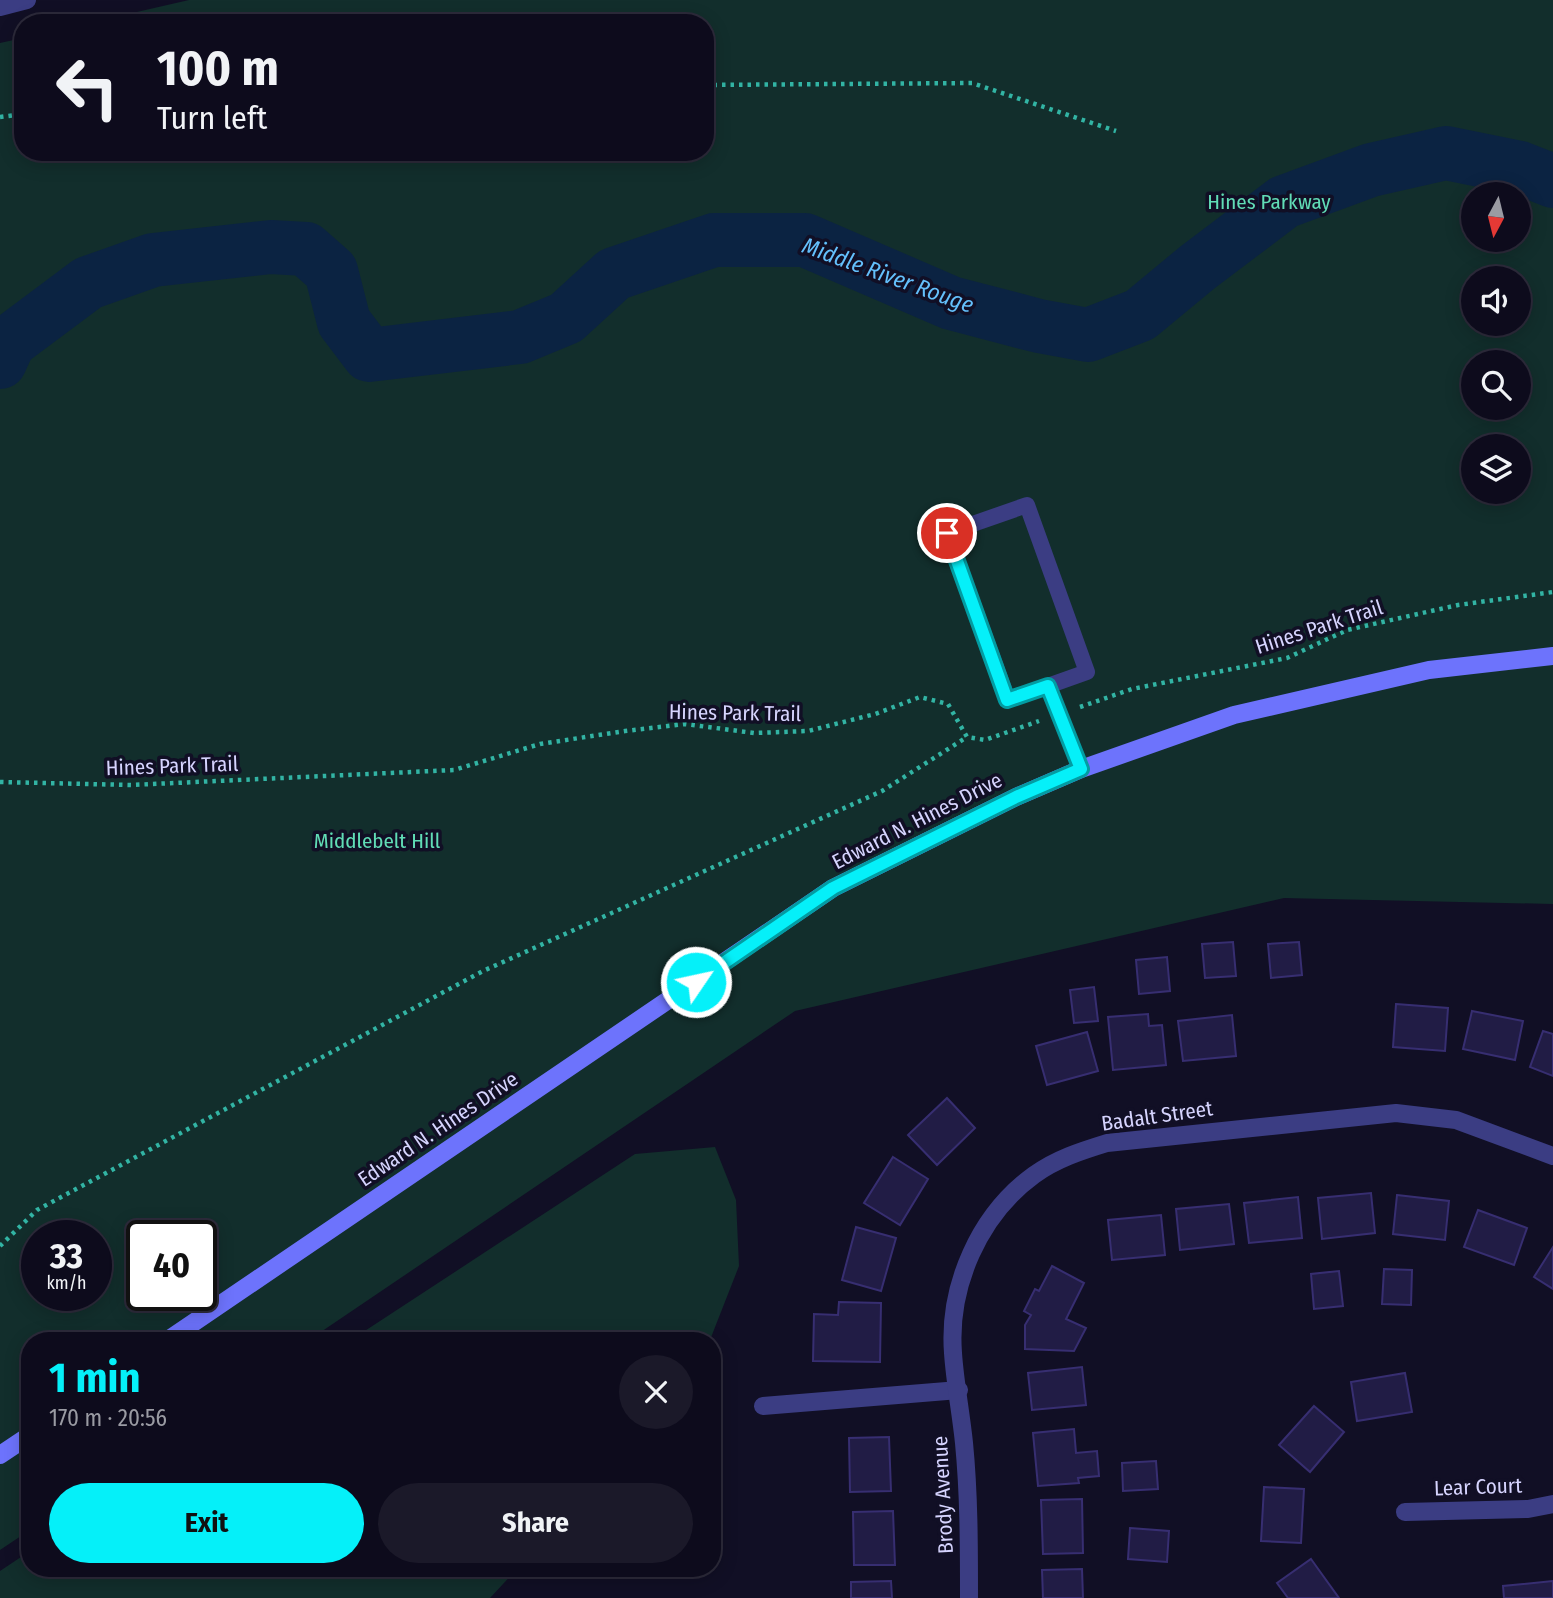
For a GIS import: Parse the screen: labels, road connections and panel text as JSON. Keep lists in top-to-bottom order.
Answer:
{
  "streets": {
    "street": [
      "Edward N. Hines Drive",
      "Badalt Street",
      "Lear Court",
      "Brody Avenue"
    ],
    "path": ["Hines Park Trail"]
  },
  "crossings": [
    ["Badalt Street", "Brody Avenue"]
  ],
  "water": ["Middle River Rouge"],
  "parks": ["Hines Parkway", "Middlebelt Hill"],
  "north": "bottom",
  "page": {
    "turn": ["100 m", "Turn left"],
    "speed": "33 km/h",
    "limit": "40",
    "heading": ["1 min", "170 m · 20:56"],
    "buttons": ["Exit", "Share"]
  }
}
